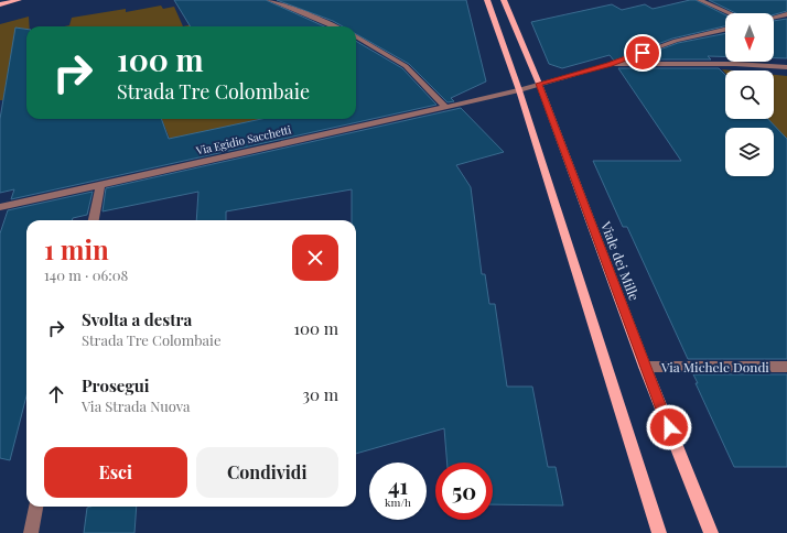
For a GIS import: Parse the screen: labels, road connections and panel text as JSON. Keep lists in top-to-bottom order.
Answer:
{
  "streets": {
    "main road": ["Viale dei Mille"],
    "street": ["Via Egidio Sacchetti", "Via Michele Dondi"]
  },
  "crossings": [
    ["Via Egidio Sacchetti", "Viale dei Mille"],
    ["Viale dei Mille", "Via Michele Dondi"]
  ],
  "north": "bottom",
  "page": {
    "turn": ["100 m", "Strada Tre Colombaie"],
    "heading": ["1 min", "140 m · 06:08"],
    "list": [
      {
        "name": "Svolta a destra",
        "note": "Strada Tre Colombaie",
        "value": "100 m"
      },
      {
        "name": "Prosegui",
        "note": "Via Strada Nuova",
        "value": "30 m"
      }
    ],
    "buttons": ["Esci", "Condividi"],
    "speed": "41 km/h",
    "limit": "50"
  }
}
